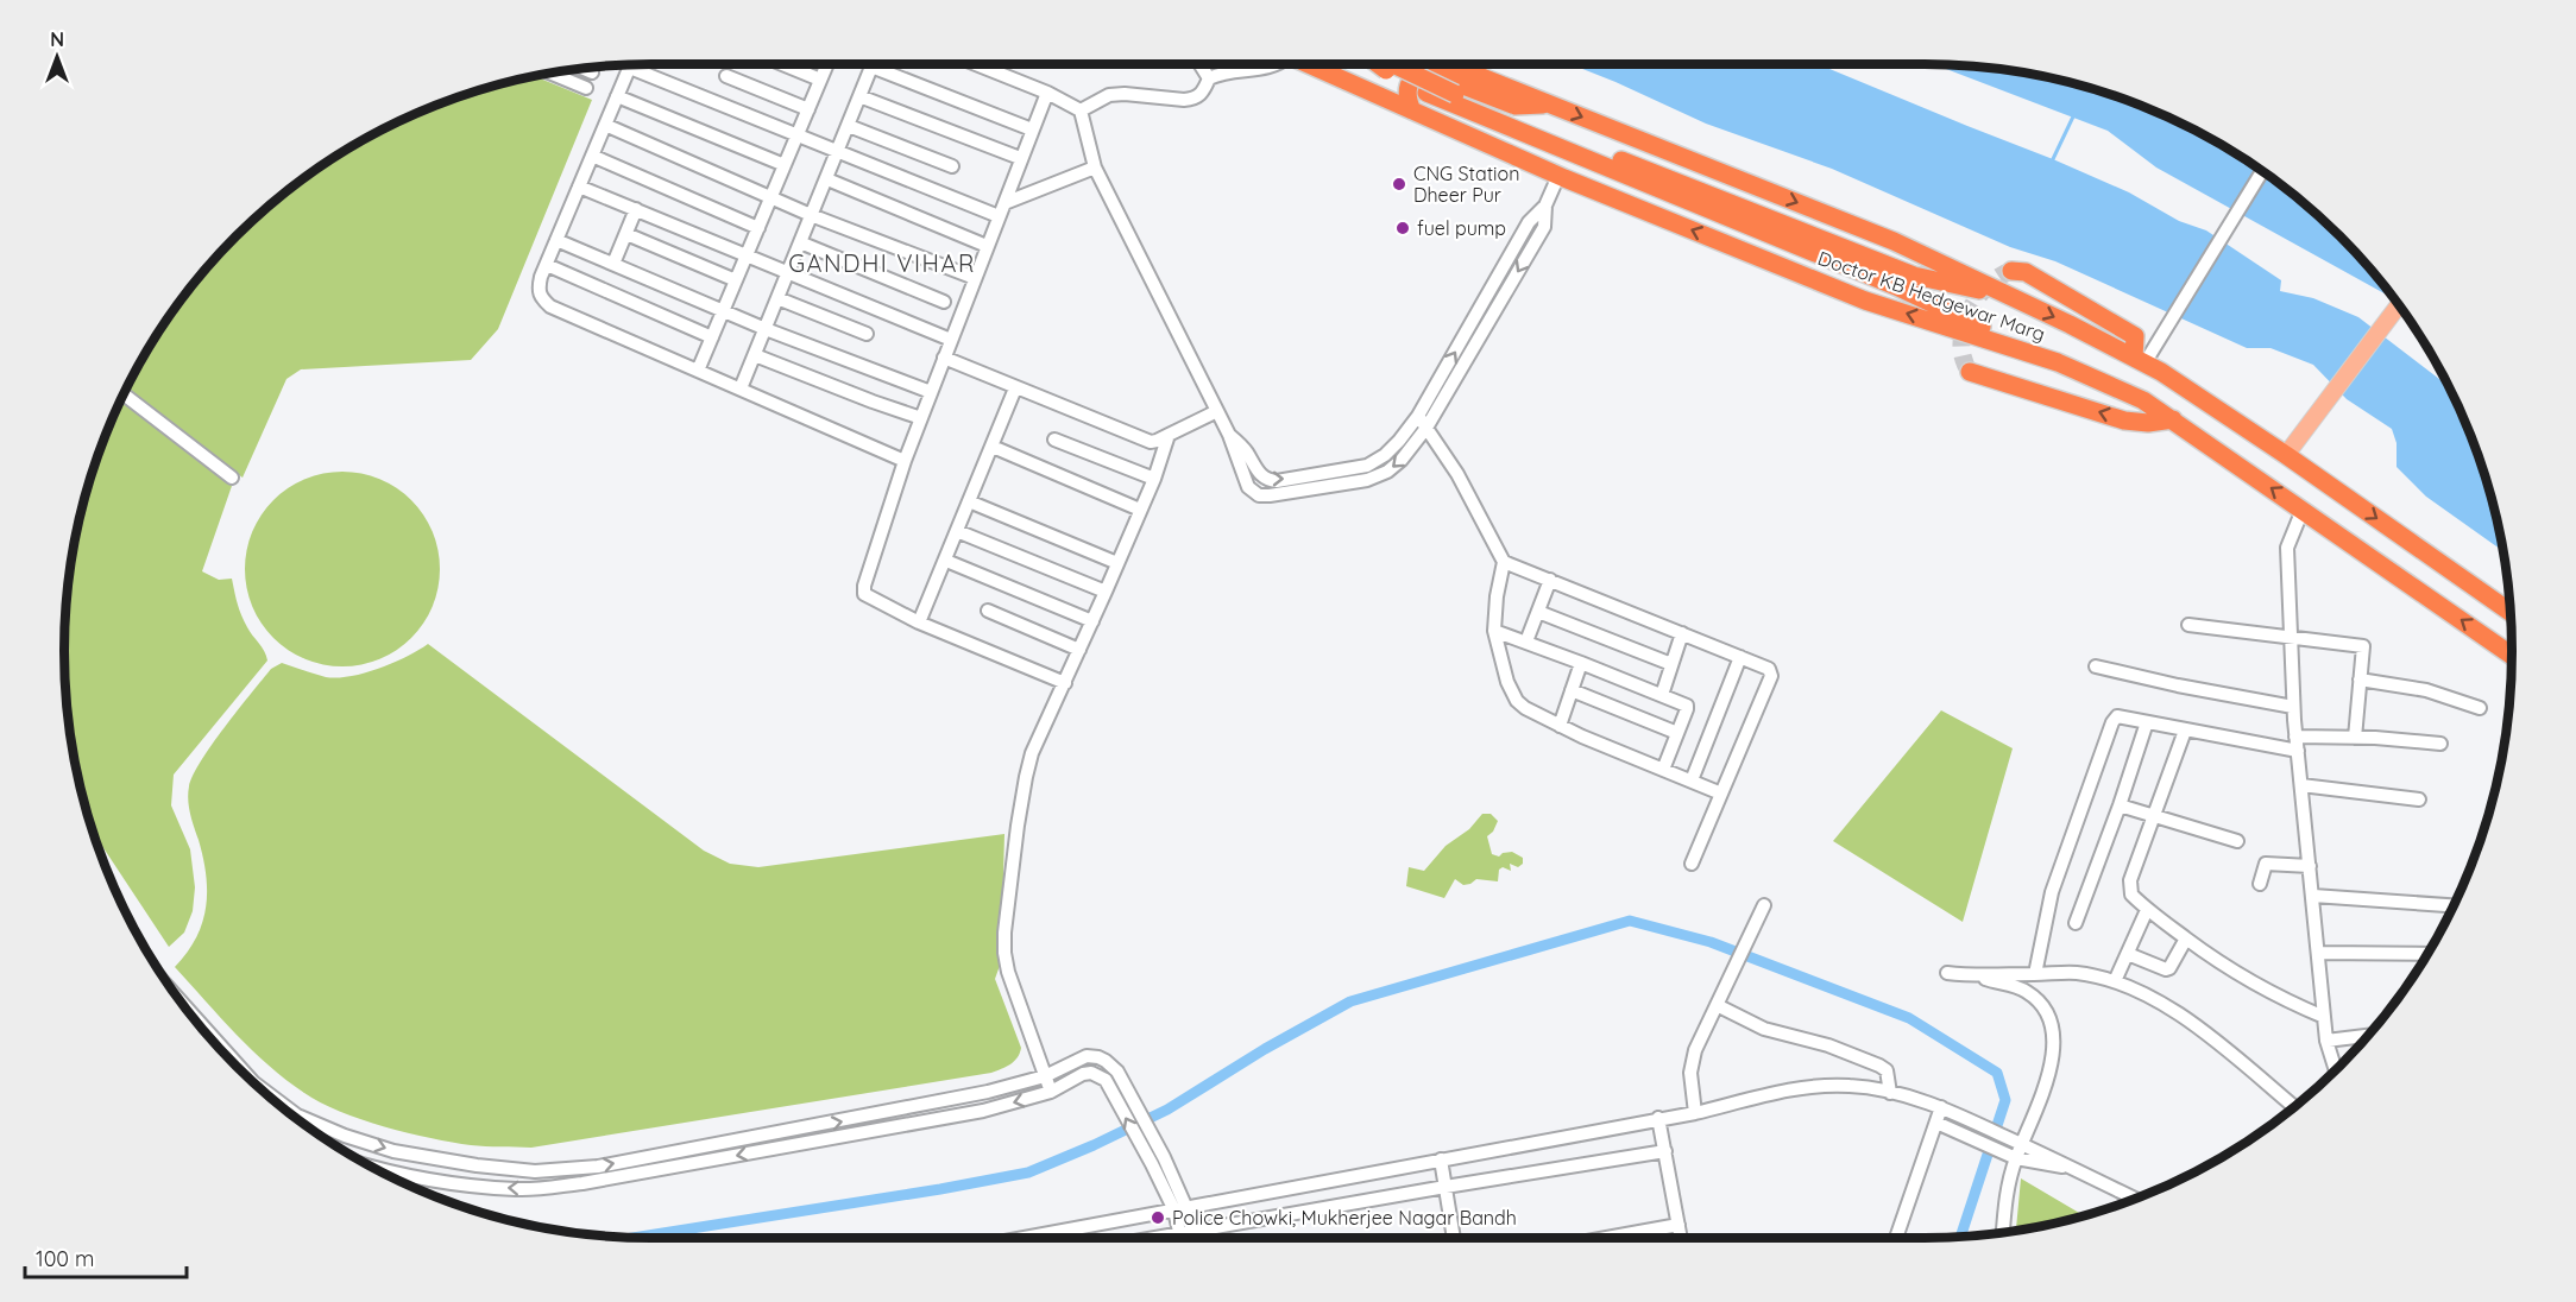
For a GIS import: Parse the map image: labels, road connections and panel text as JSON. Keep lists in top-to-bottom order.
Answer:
{
  "streets": {
    "highway": ["Doctor KB Hedgewar Marg"]
  },
  "districts": ["GANDHI VIHAR"],
  "places": ["CNG Station Dheer Pur", "fuel pump", "Police Chowki, Mukherjee Nagar Bandh"],
  "scale_bar": "100 m",
  "north": "top"
}
